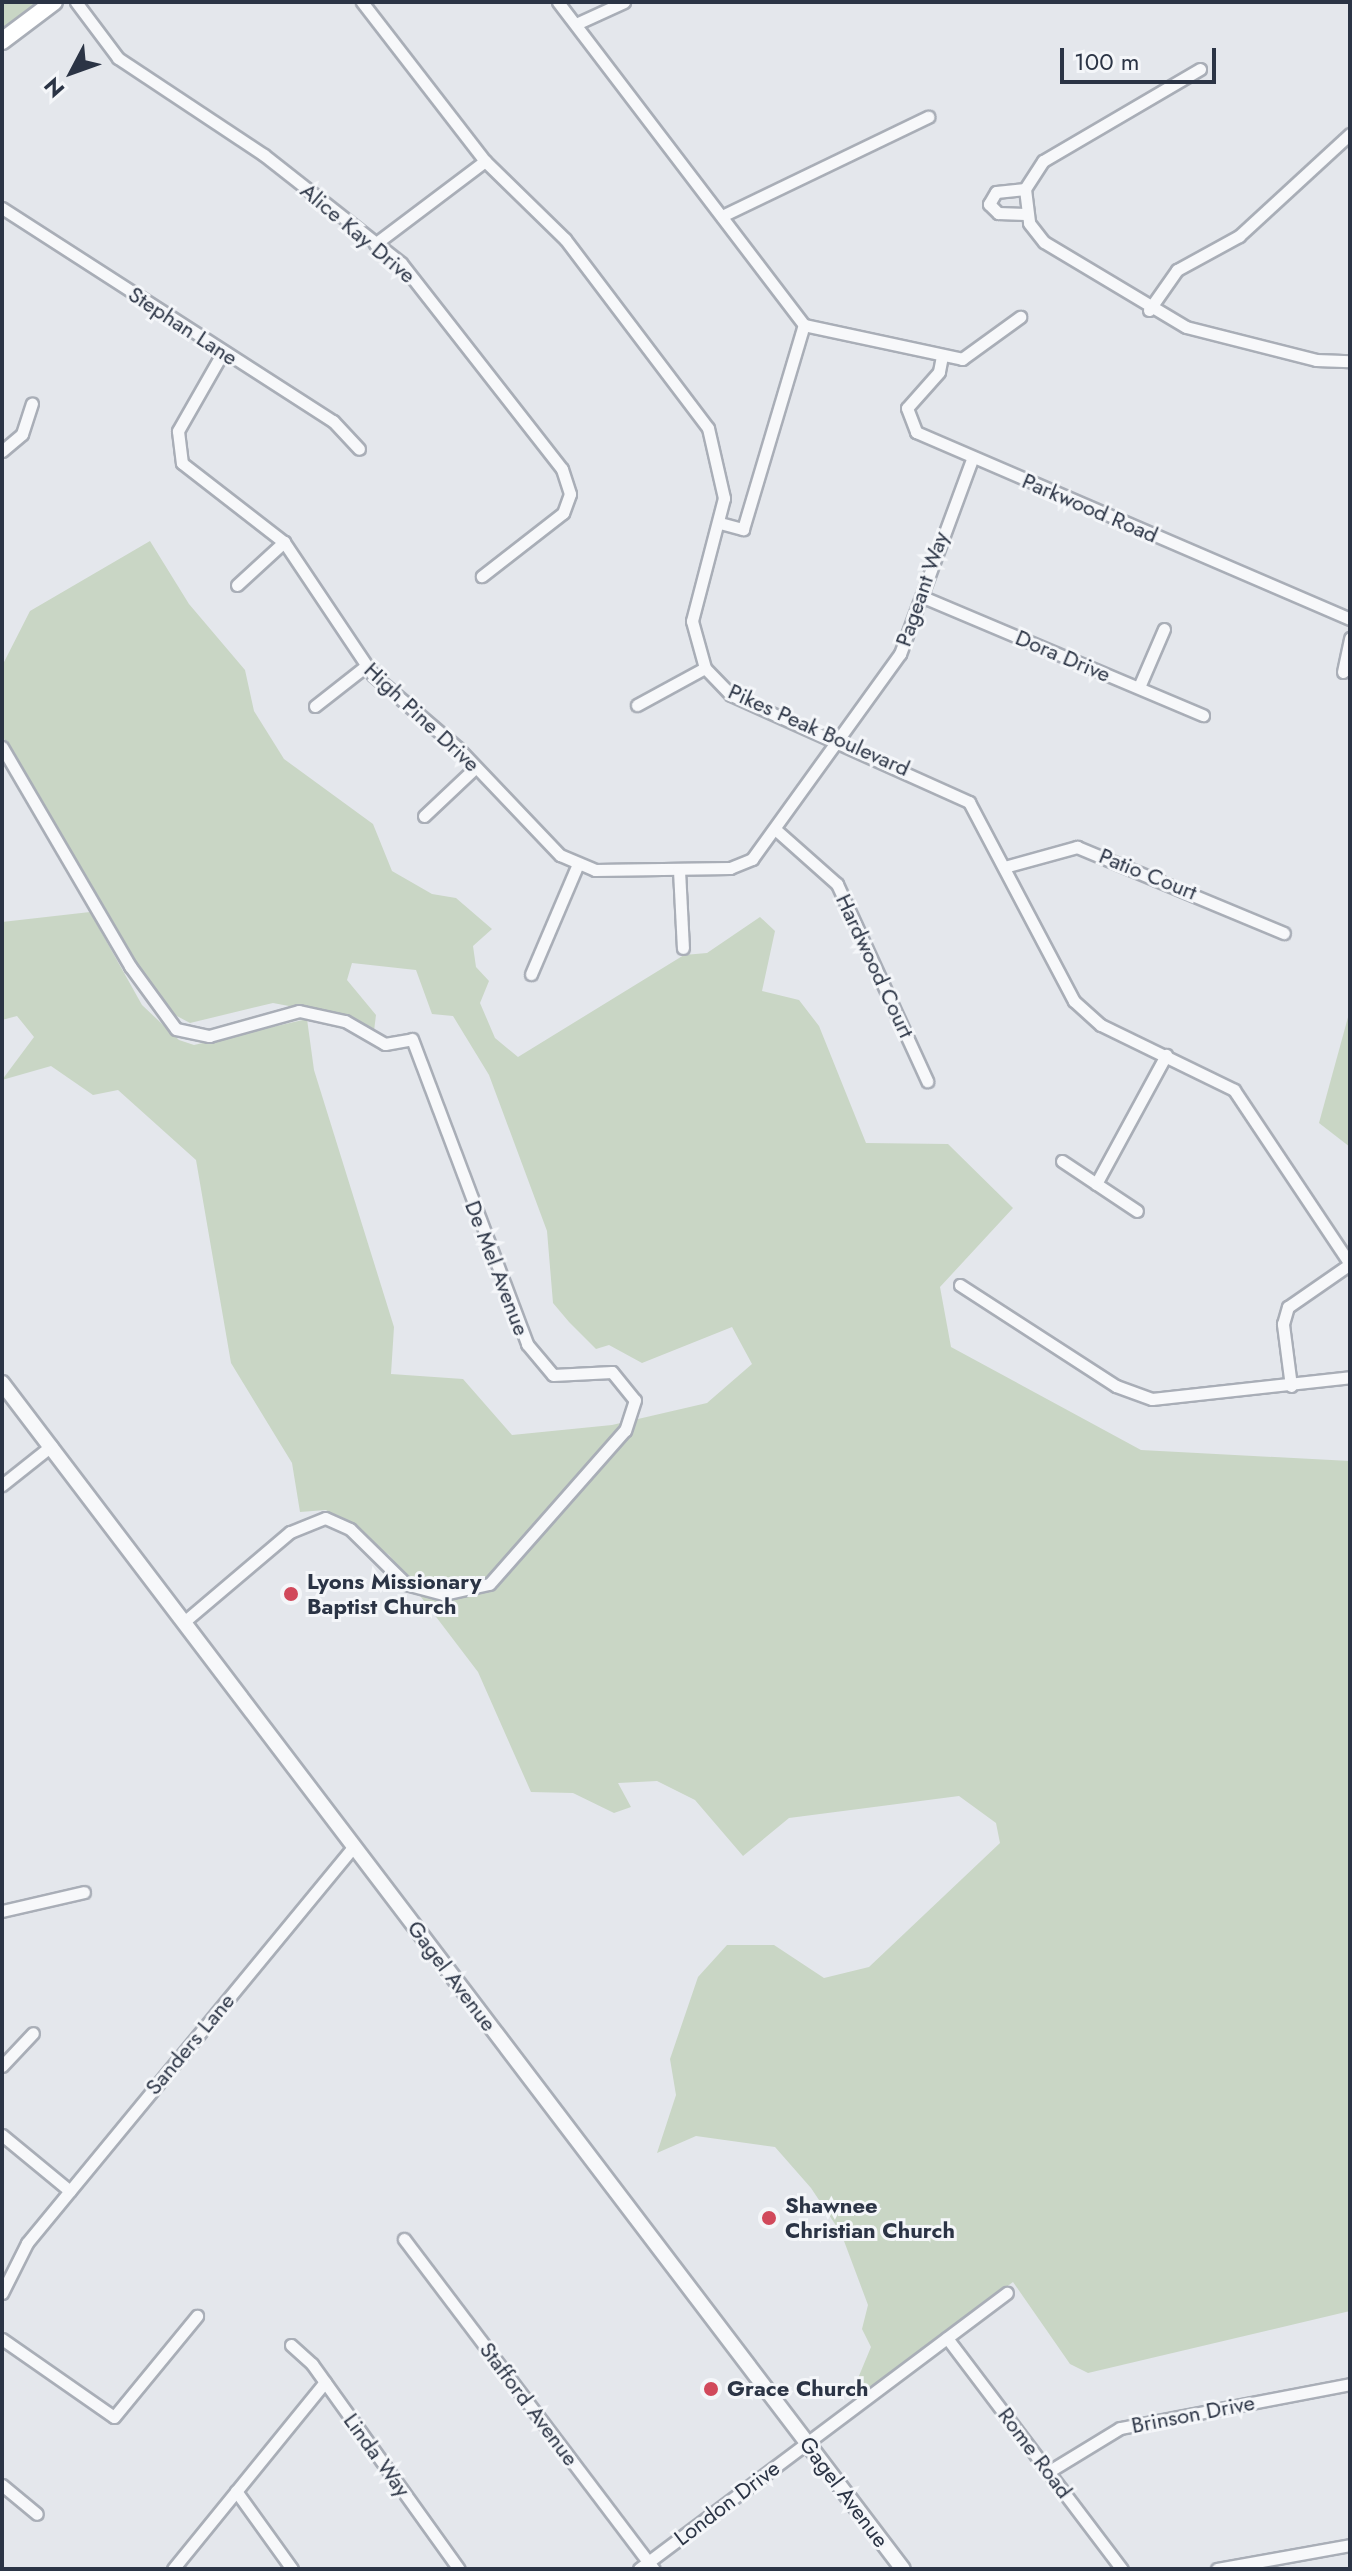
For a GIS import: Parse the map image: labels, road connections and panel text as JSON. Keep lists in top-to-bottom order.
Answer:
{
  "streets": {
    "street": [
      "Alice Kay Drive",
      "Stephan Lane",
      "Parkwood Road",
      "Pageant Way",
      "Dora Drive",
      "High Pine Drive",
      "Pikes Peak Boulevard",
      "Patio Court",
      "Hardwood Court",
      "De Mel Avenue",
      "Gagel Avenue",
      "Sanders Lane",
      "Stafford Avenue",
      "Brinson Drive",
      "Rome Road",
      "Linda Way",
      "London Drive"
    ]
  },
  "crossings": [
    ["Stephan Lane", "High Pine Drive"],
    ["Parkwood Road", "Pageant Way"],
    ["Pageant Way", "Dora Drive"],
    ["Pageant Way", "Pikes Peak Boulevard"],
    ["Pageant Way", "Hardwood Court"],
    ["Pikes Peak Boulevard", "Patio Court"],
    ["De Mel Avenue", "Gagel Avenue"],
    ["Gagel Avenue", "Sanders Lane"],
    ["Gagel Avenue", "London Drive"],
    ["Stafford Avenue", "London Drive"],
    ["Brinson Drive", "Rome Road"],
    ["Rome Road", "London Drive"]
  ],
  "places": ["Lyons Missionary Baptist Church", "Shawnee Christian Church", "Grace Church"],
  "scale_bar": "100 m",
  "north": "bottom left"
}
